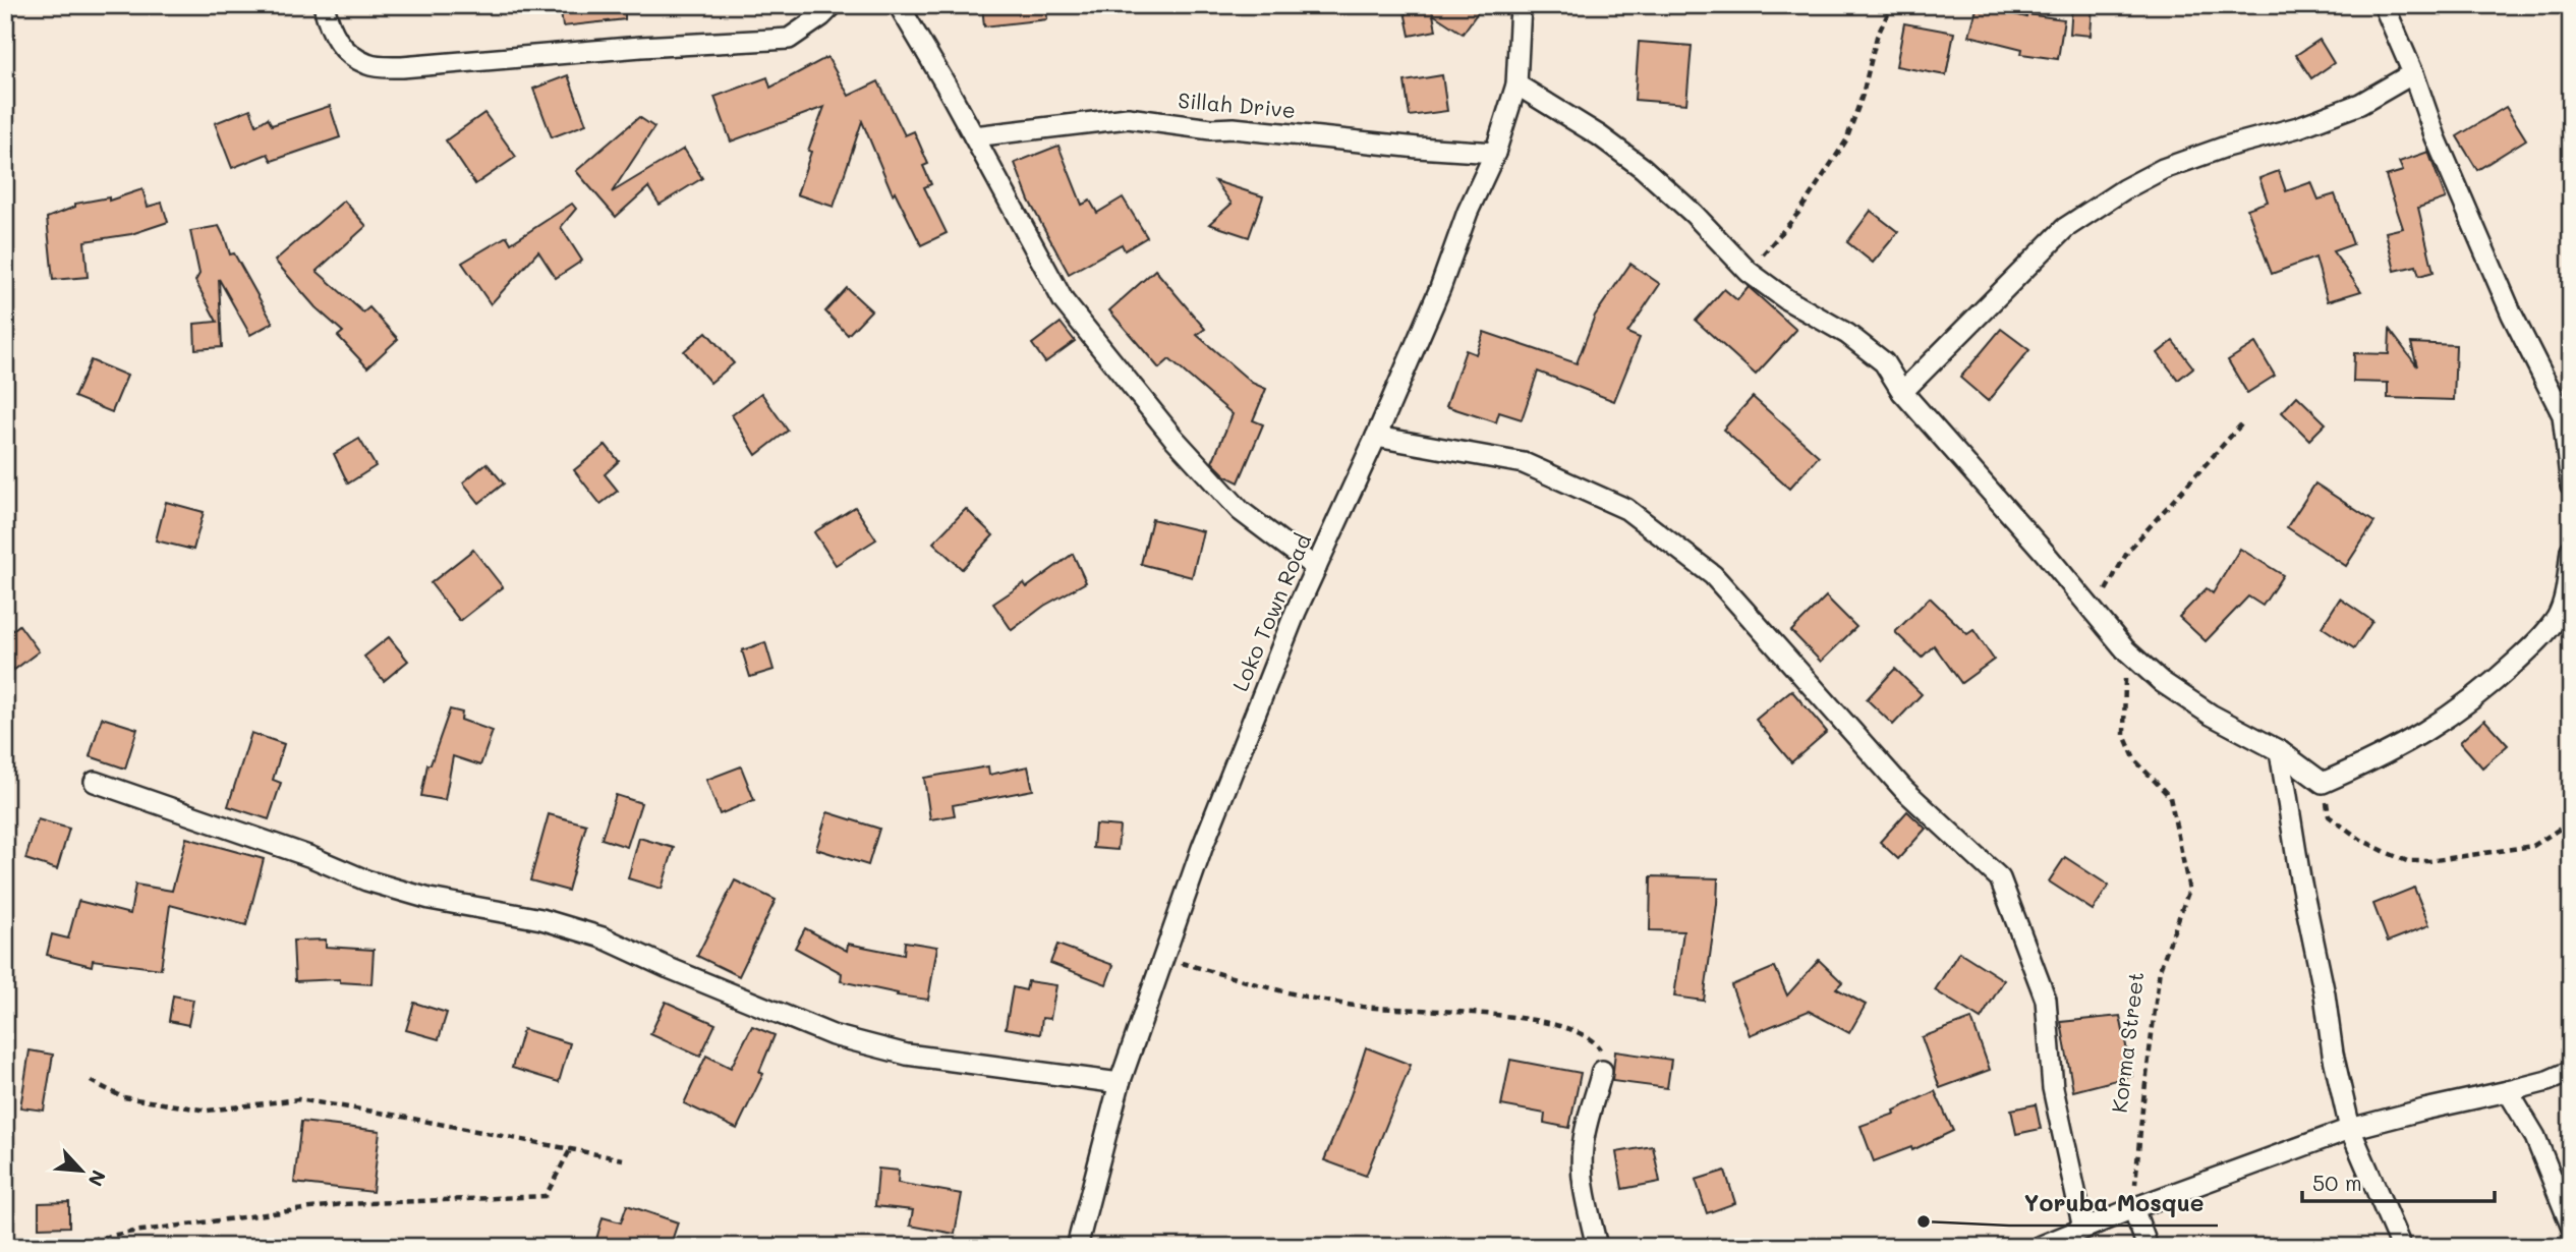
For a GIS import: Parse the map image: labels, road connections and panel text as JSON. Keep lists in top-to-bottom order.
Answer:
{
  "streets": {
    "street": ["Sillah Drive", "Loko Town Road"],
    "path": ["Korma Street"]
  },
  "crossings": [
    ["Sillah Drive", "Loko Town Road"]
  ],
  "places": ["Yoruba Mosque"],
  "scale_bar": "50 m",
  "north": "bottom right"
}
